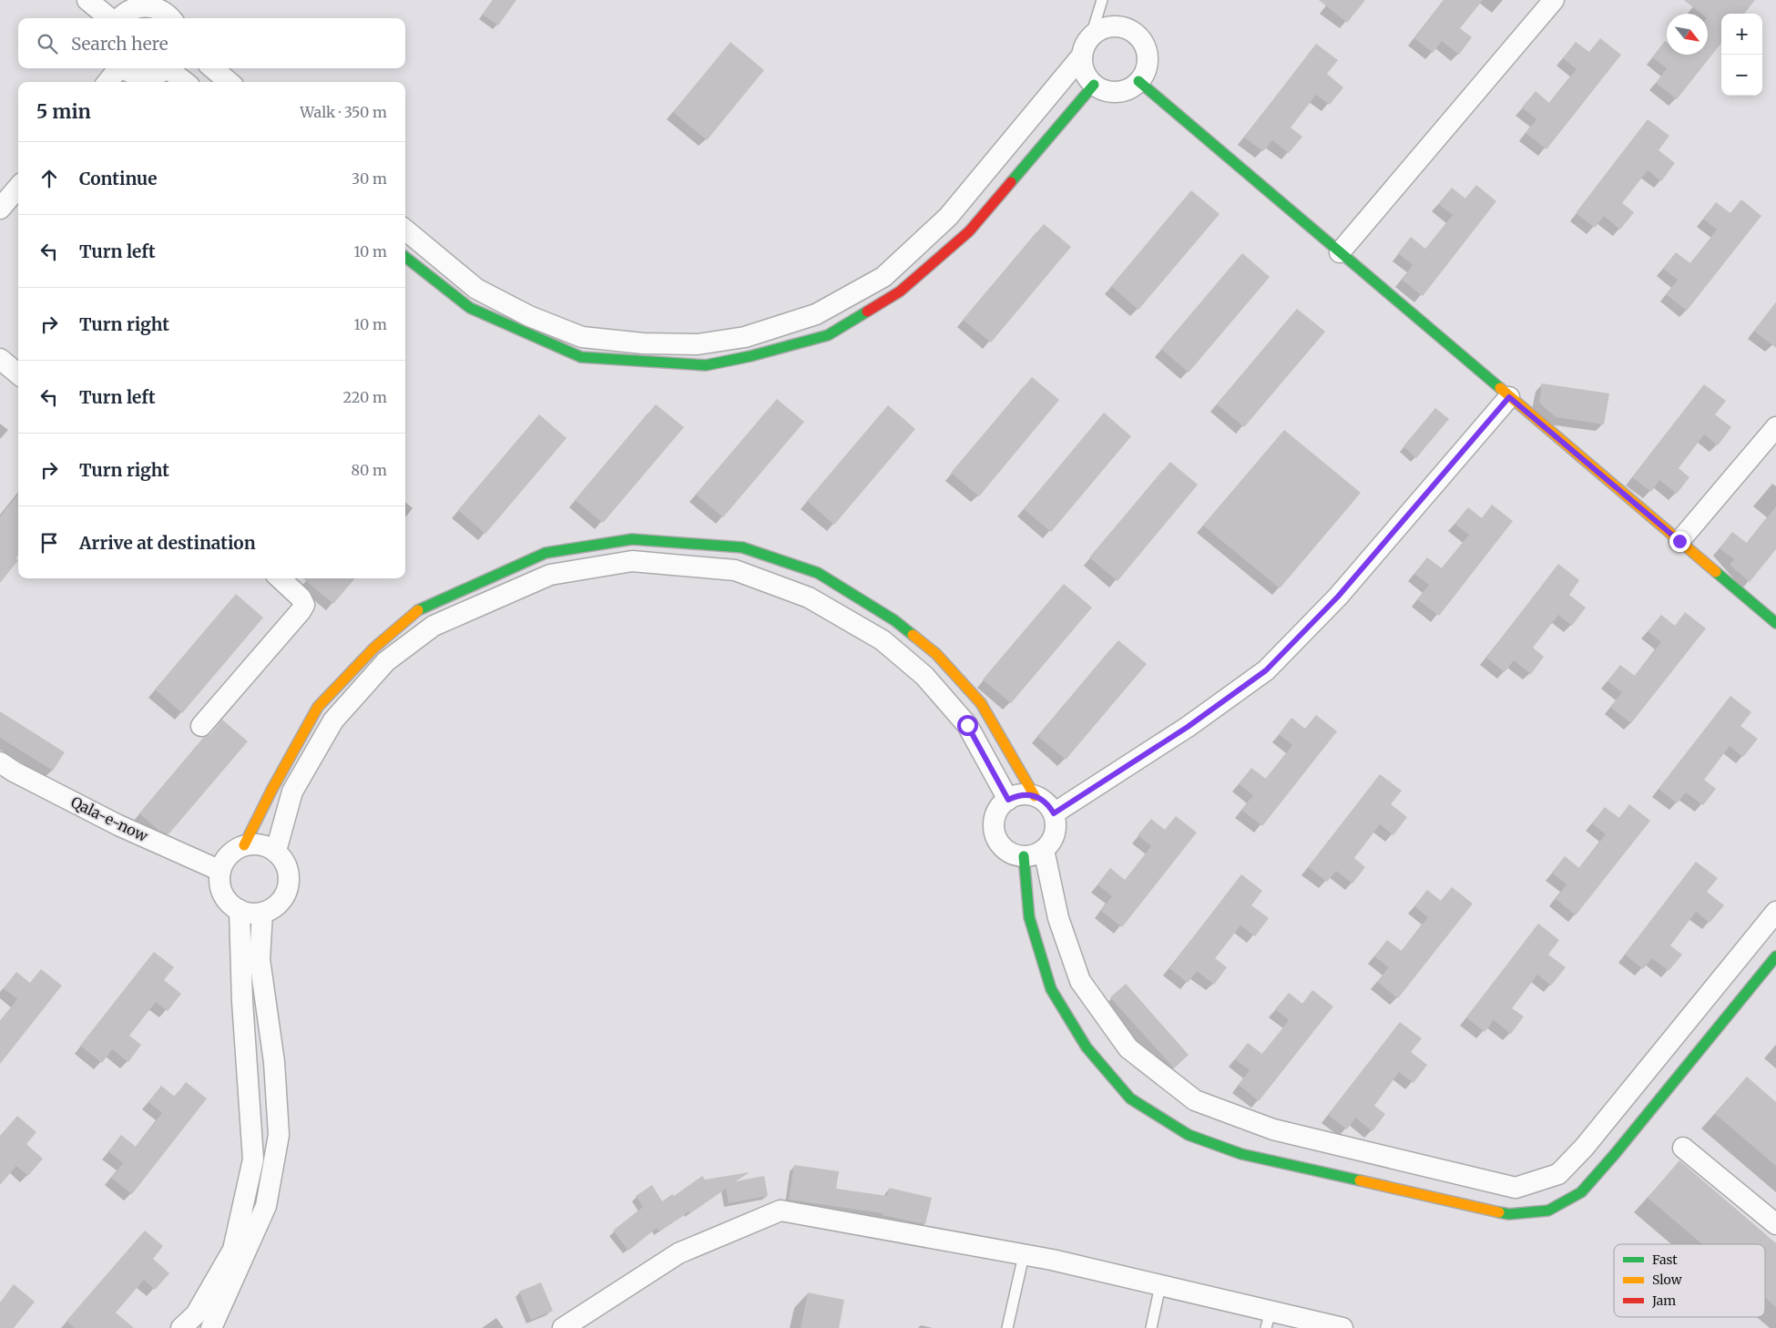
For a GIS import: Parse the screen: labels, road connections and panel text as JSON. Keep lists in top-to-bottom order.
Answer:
{
  "streets": {
    "street": ["Qala-e-now"]
  },
  "legend": ["Fast", "Slow", "Jam"],
  "north": "bottom right",
  "page": {
    "map_buttons": ["+", "−"],
    "search": "Search here",
    "heading": ["5 min", "Walk · 350 m"],
    "list": [
      ["Continue", "30 m"],
      ["Turn left", "10 m"],
      ["Turn right", "10 m"],
      ["Turn left", "220 m"],
      ["Turn right", "80 m"],
      "Arrive at destination"
    ]
  }
}
